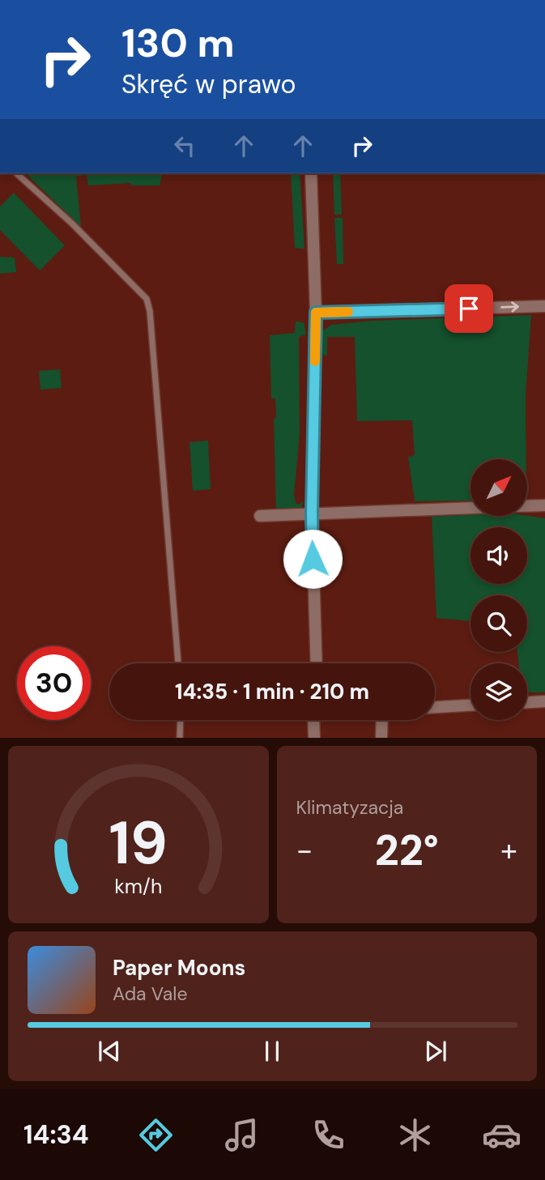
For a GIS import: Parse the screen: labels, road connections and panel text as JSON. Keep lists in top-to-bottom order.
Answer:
{
  "north": "top right",
  "page": {
    "turn": ["130 m", "Skręć w prawo"],
    "limit": "30",
    "trip": "14:35 · 1 min · 210 m",
    "tile": "Klimatyzacja",
    "heat": ["−", "22°", "+"],
    "song": ["Paper Moons", "Ada Vale"],
    "tabs": "14:34",
    "gauge": ["19", "km/h"]
  }
}
